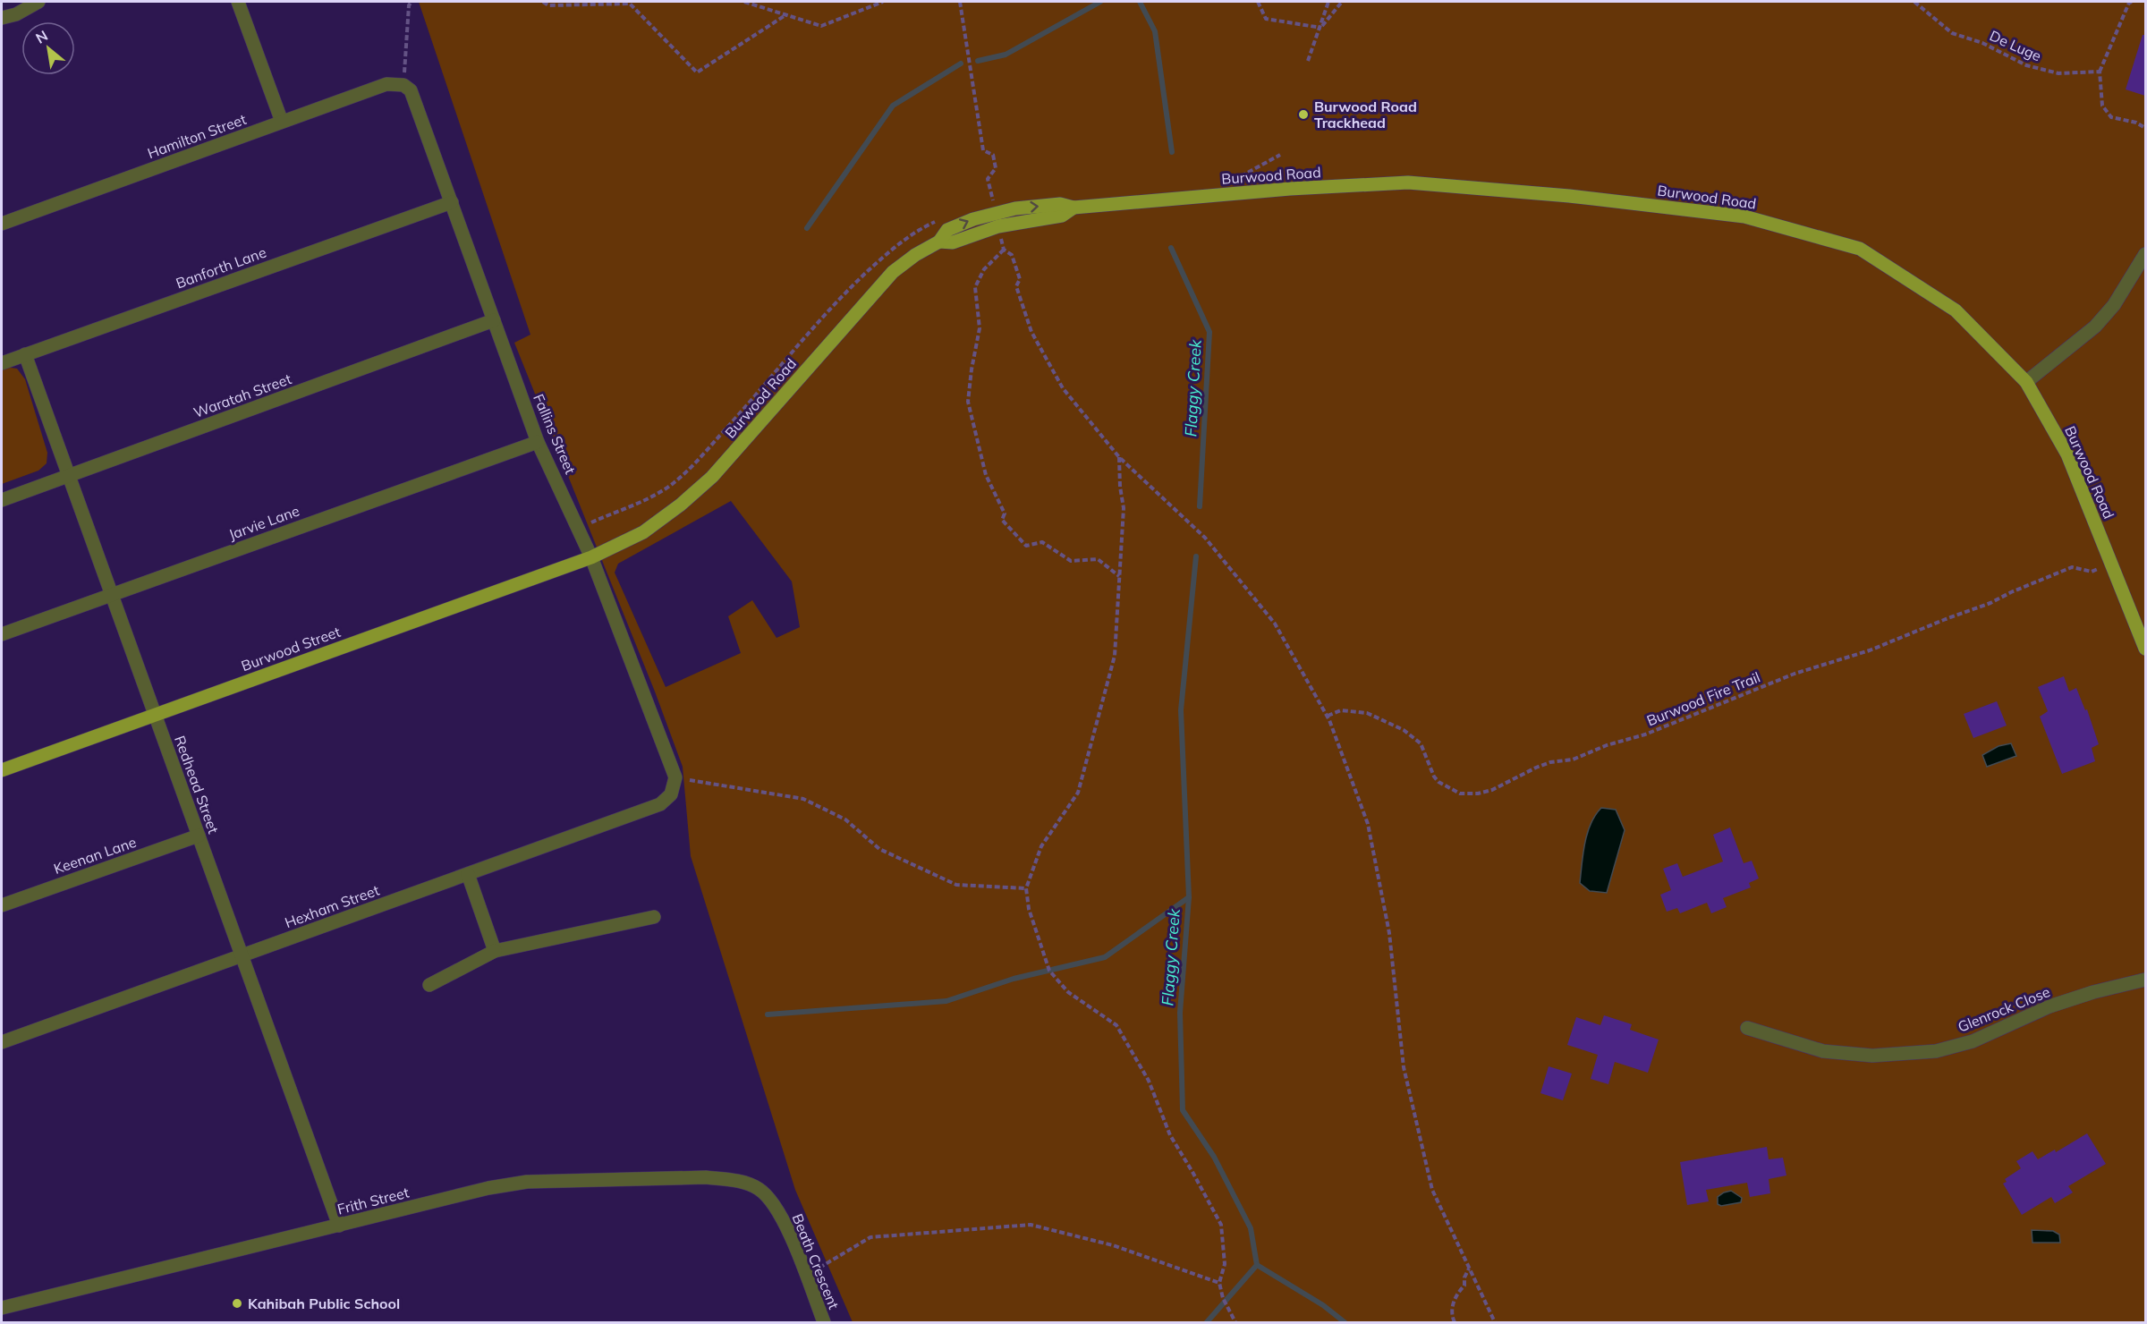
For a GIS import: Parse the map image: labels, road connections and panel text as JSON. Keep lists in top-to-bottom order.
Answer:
{
  "streets": {
    "main road": ["Burwood Road", "Burwood Street"],
    "street": [
      "Hamilton Street",
      "Banforth Lane",
      "Waratah Street",
      "Fallins Street",
      "Jarvie Lane",
      "Redhead Street",
      "Keenan Lane",
      "Hexham Street",
      "Glenrock Close",
      "Frith Street",
      "Beath Crescent"
    ],
    "path": ["De Luge", "Burwood Fire Trail"]
  },
  "crossings": [
    ["Hamilton Street", "Fallins Street"],
    ["Burwood Road", "Fallins Street"],
    ["Burwood Road", "Burwood Street"],
    ["Burwood Road", "Burwood Fire Trail"],
    ["Banforth Lane", "Fallins Street"],
    ["Banforth Lane", "Redhead Street"],
    ["Waratah Street", "Fallins Street"],
    ["Waratah Street", "Redhead Street"],
    ["Fallins Street", "Jarvie Lane"],
    ["Fallins Street", "Burwood Street"],
    ["Fallins Street", "Hexham Street"],
    ["Jarvie Lane", "Redhead Street"],
    ["Burwood Street", "Redhead Street"],
    ["Redhead Street", "Keenan Lane"],
    ["Redhead Street", "Hexham Street"],
    ["Redhead Street", "Frith Street"],
    ["Frith Street", "Beath Crescent"]
  ],
  "water": ["Flaggy Creek"],
  "places": ["Burwood Road Trackhead", "Kahibah Public School"],
  "north": "top left"
}
